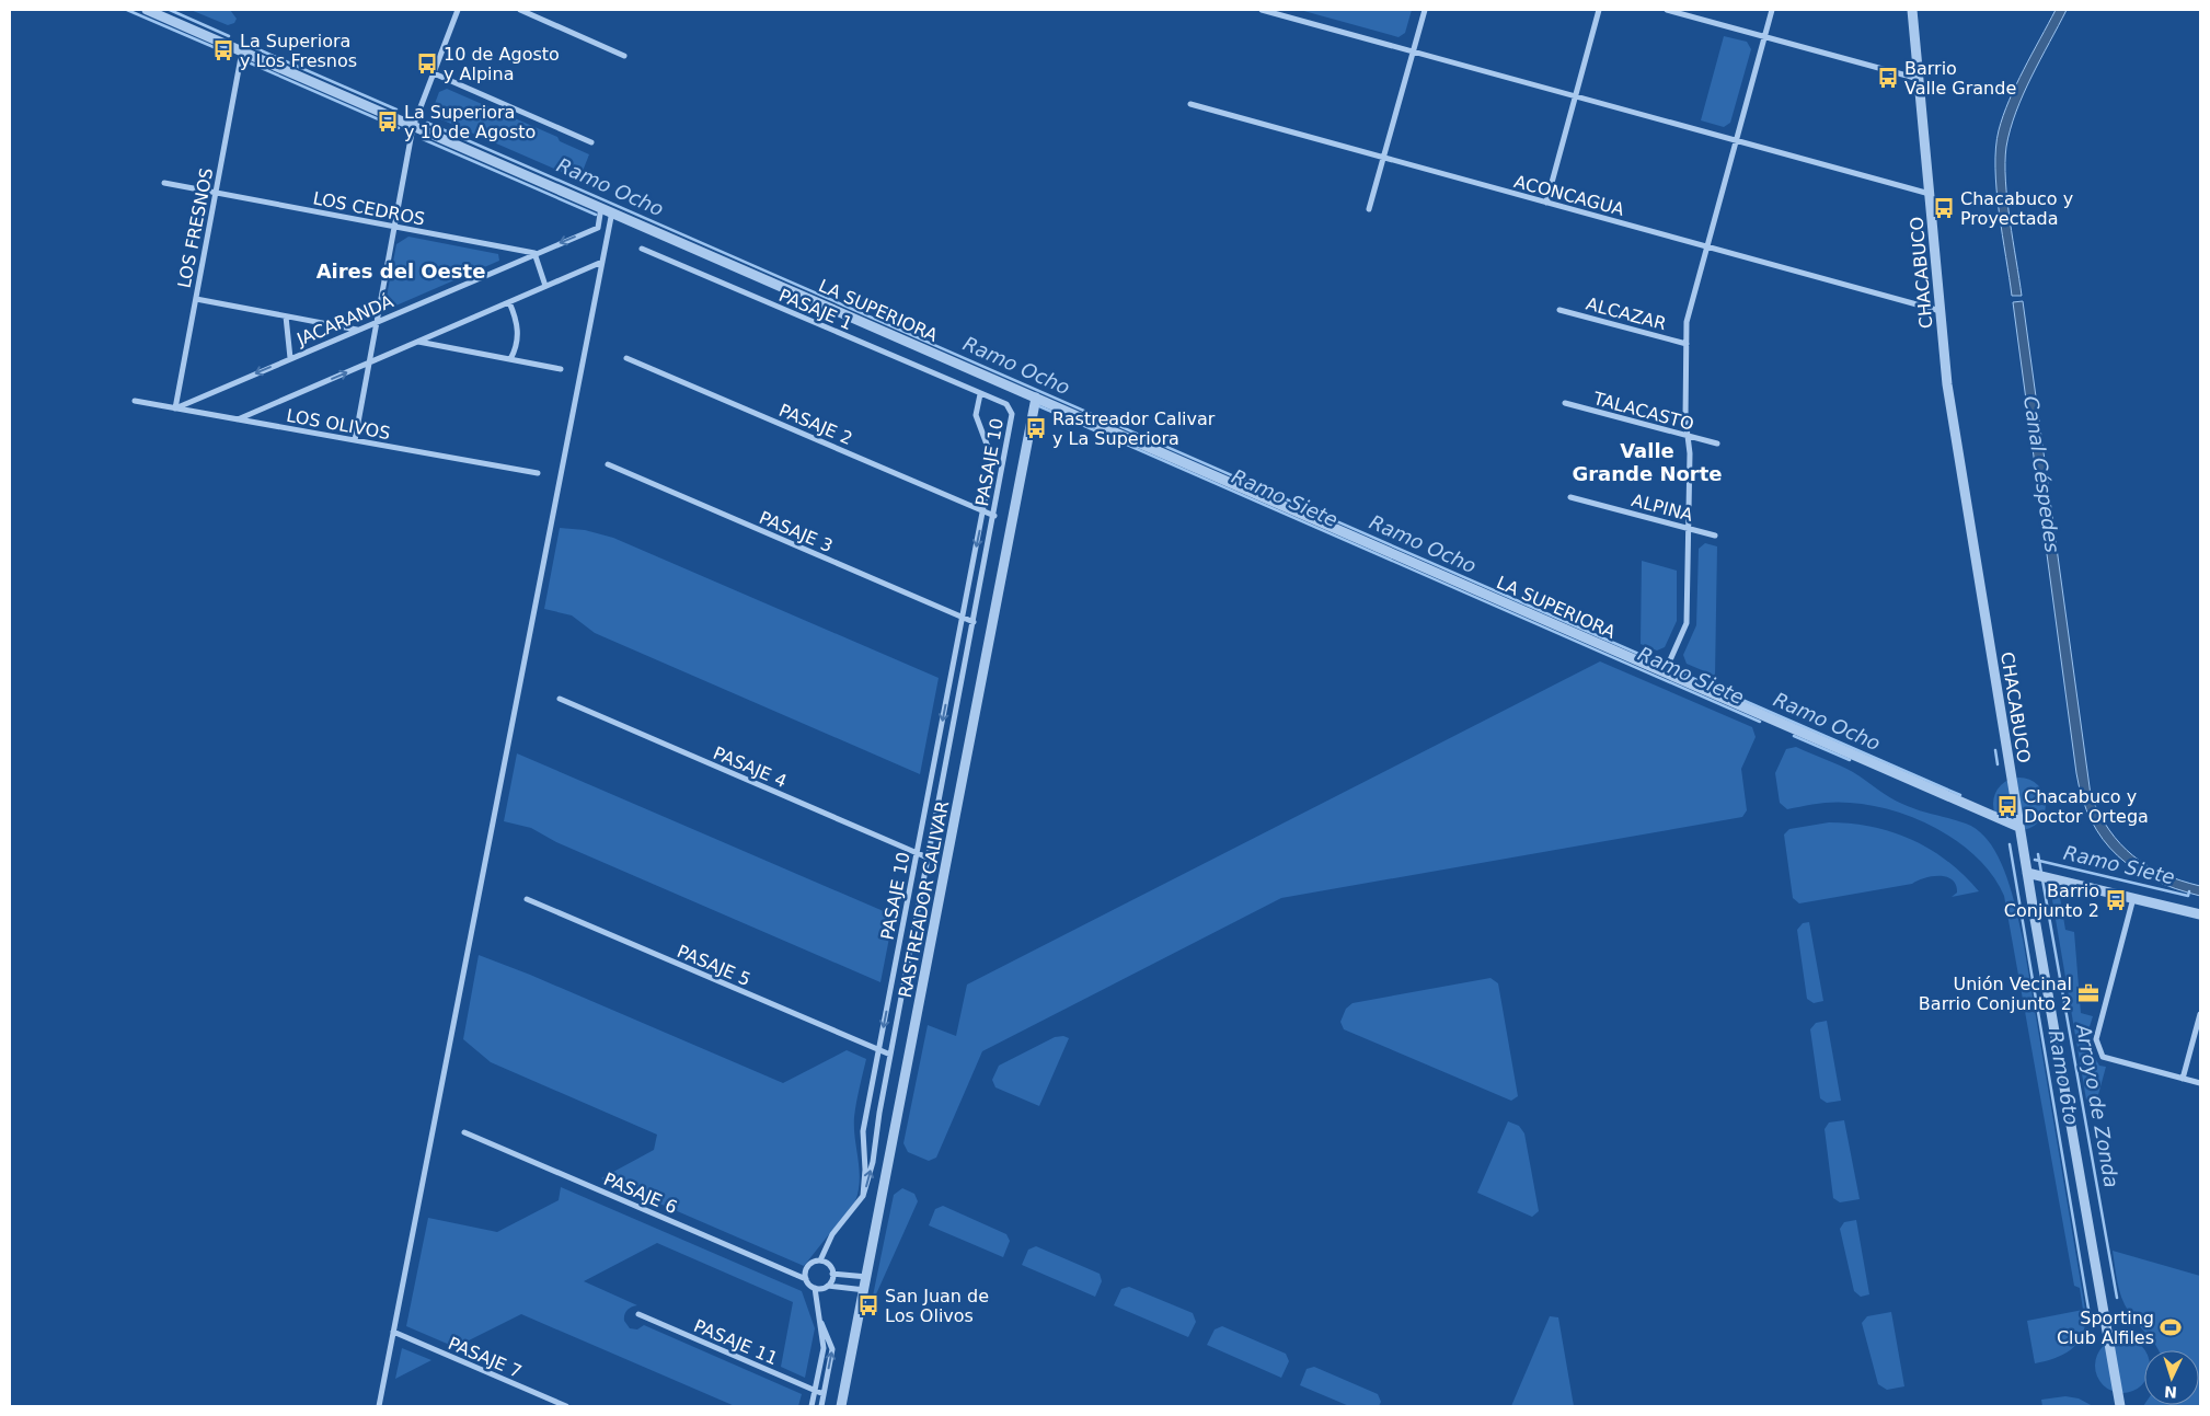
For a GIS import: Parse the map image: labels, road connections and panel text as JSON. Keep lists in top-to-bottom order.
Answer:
{
  "streets": {
    "street": [
      "ACONCAGUA",
      "LOS CEDROS",
      "LOS FRESNOS",
      "CHACABUCO",
      "PASAJE 1",
      "LA SUPERIORA",
      "ALCAZAR",
      "JACARANDÁ",
      "TALACASTO",
      "LOS OLIVOS",
      "PASAJE 2",
      "PASAJE 10",
      "ALPINA",
      "PASAJE 3",
      "PASAJE 4",
      "RASTREADOR CALIVAR",
      "PASAJE 5",
      "PASAJE 6",
      "PASAJE 11",
      "PASAJE 7"
    ]
  },
  "crossings": [
    ["ACONCAGUA", "CHACABUCO"],
    ["LOS CEDROS", "LOS FRESNOS"],
    ["LOS CEDROS", "JACARANDÁ"],
    ["LOS FRESNOS", "LA SUPERIORA"],
    ["LOS FRESNOS", "JACARANDÁ"],
    ["LOS FRESNOS", "LOS OLIVOS"],
    ["CHACABUCO", "LA SUPERIORA"],
    ["PASAJE 1", "PASAJE 10"],
    ["LA SUPERIORA", "JACARANDÁ"],
    ["LA SUPERIORA", "RASTREADOR CALIVAR"],
    ["JACARANDÁ", "LOS OLIVOS"],
    ["PASAJE 2", "PASAJE 10"],
    ["PASAJE 10", "PASAJE 3"],
    ["PASAJE 10", "PASAJE 4"],
    ["PASAJE 10", "PASAJE 5"],
    ["PASAJE 10", "PASAJE 6"]
  ],
  "districts": ["Aires del Oeste", "Valle Grande Norte"],
  "water": [
    "Ramo Ocho",
    "Canal Céspedes",
    "Ramo Siete",
    "Ramo 6to",
    "Arroyo de Zonda"
  ],
  "places": {
    "bus stop": [
      "La Superiora y Los Fresnos",
      "10 de Agosto y Alpina",
      "Barrio Valle Grande",
      "La Superiora y 10 de Agosto",
      "Chacabuco y Proyectada",
      "Rastreador Calivar y La Superiora",
      "Chacabuco y Doctor Ortega",
      "Barrio Conjunto 2",
      "San Juan de Los Olivos"
    ],
    "office": ["Unión Vecinal Barrio Conjunto 2"],
    "sports": ["Sporting Club Alfiles"]
  },
  "north": "bottom"
}
